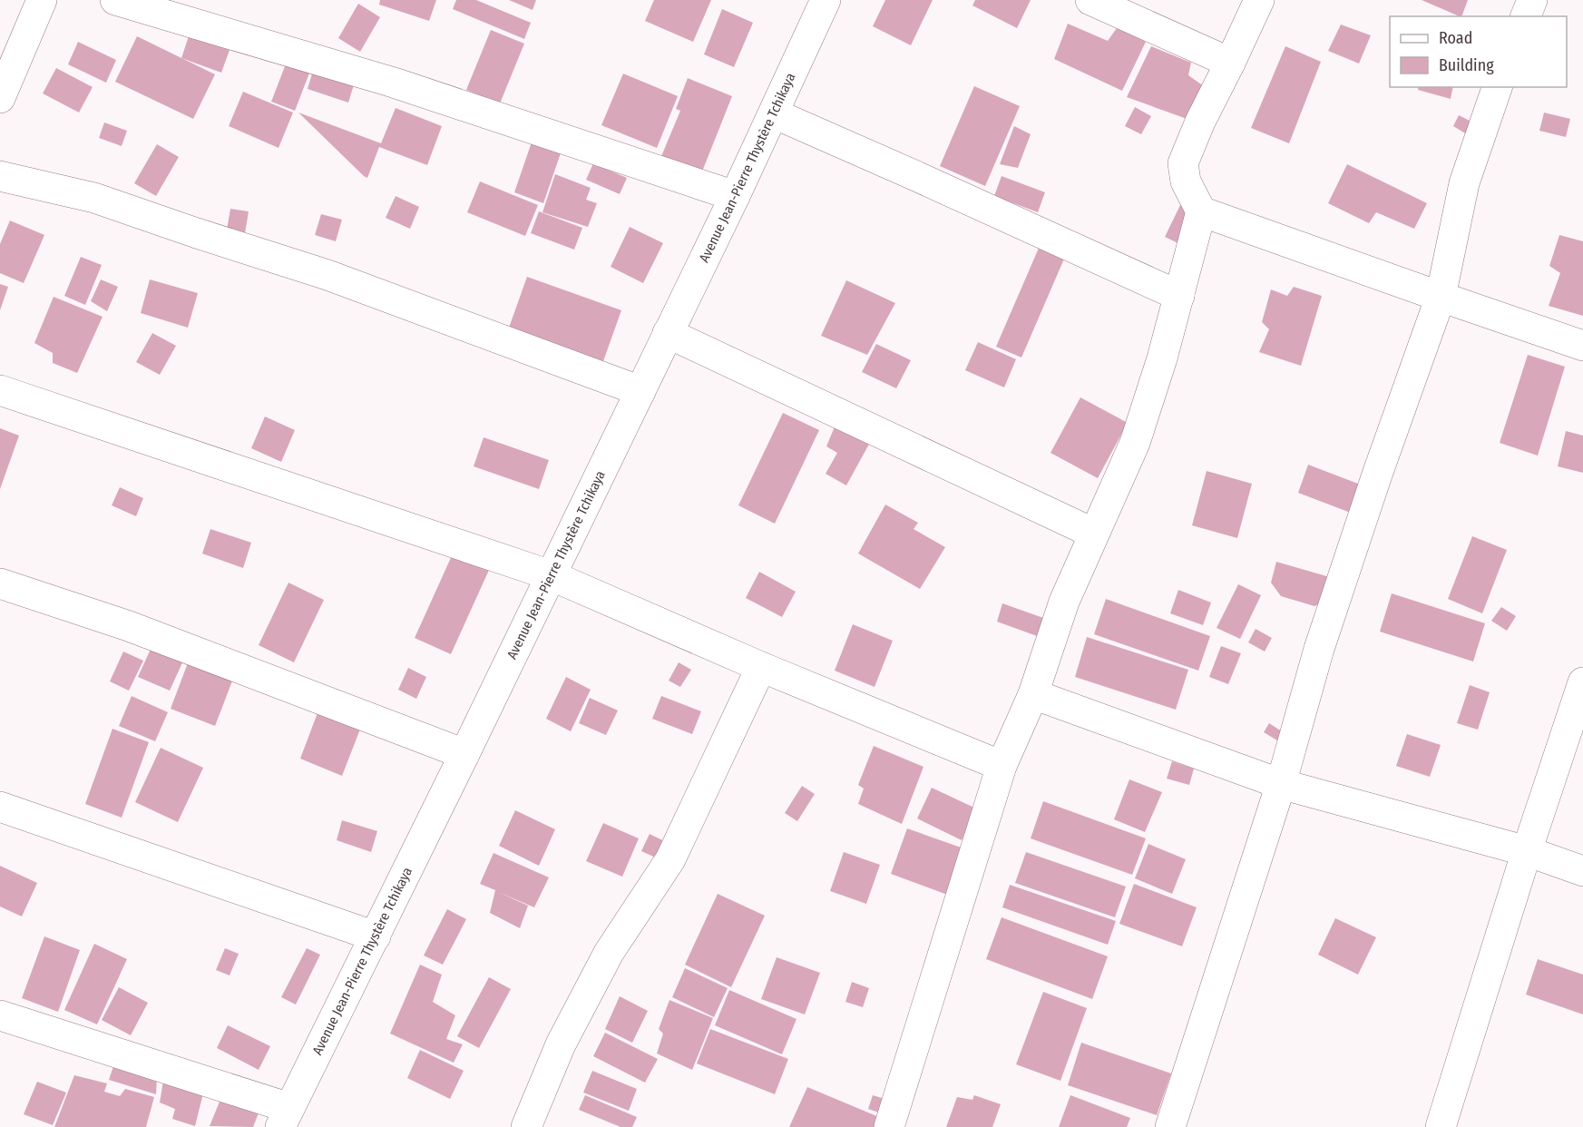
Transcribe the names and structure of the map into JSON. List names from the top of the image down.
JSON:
{
  "streets": {
    "street": ["Avenue Jean-Pierre Thystère Tchikaya"]
  },
  "legend": ["Road", "Building"]
}
